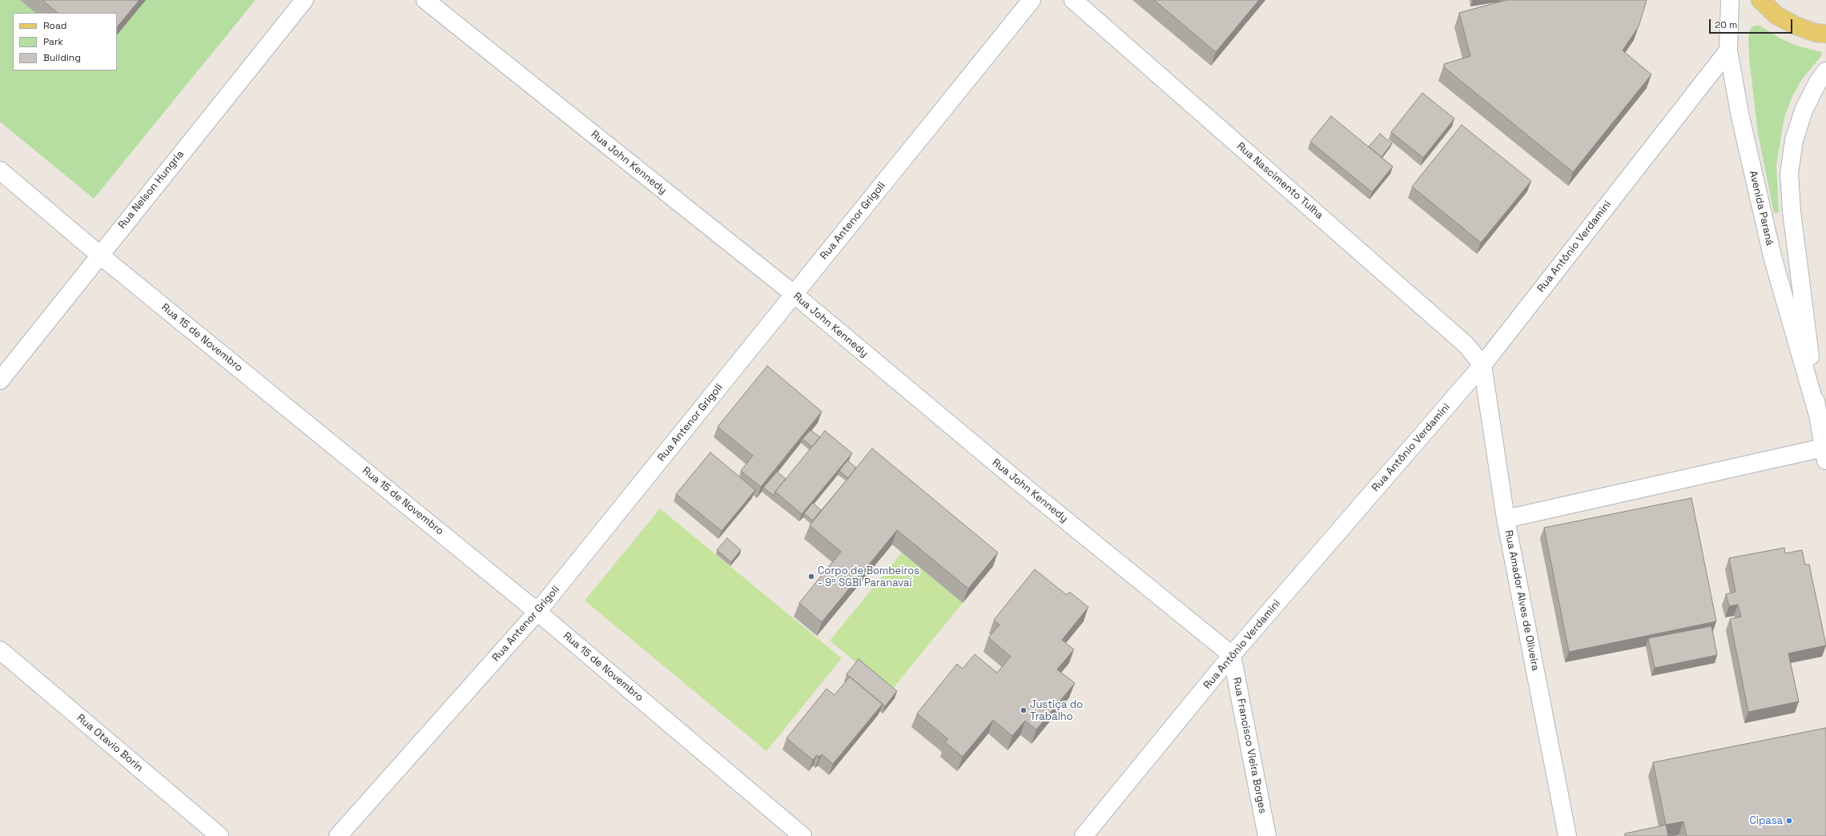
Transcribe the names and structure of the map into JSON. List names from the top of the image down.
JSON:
{
  "streets": {
    "street": [
      "Rua John Kennedy",
      "Rua Nascimento Tulha",
      "Rua Nelson Hungria",
      "Avenida Paraná",
      "Rua Antenor Grigoli",
      "Rua Antônio Verdamini",
      "Rua 15 de Novembro",
      "Rua Amador Alves de Oliveira",
      "Rua Otavio Borin",
      "Rua Francisco Vieira Borges"
    ]
  },
  "crossings": [
    ["Rua John Kennedy", "Rua Antenor Grigoli"],
    ["Rua John Kennedy", "Rua Antônio Verdamini"],
    ["Rua John Kennedy", "Rua Francisco Vieira Borges"],
    ["Rua Nascimento Tulha", "Rua Antônio Verdamini"],
    ["Rua Nascimento Tulha", "Rua Amador Alves de Oliveira"],
    ["Rua Nelson Hungria", "Rua 15 de Novembro"],
    ["Avenida Paraná", "Rua Antônio Verdamini"],
    ["Rua Antenor Grigoli", "Rua 15 de Novembro"],
    ["Rua Antônio Verdamini", "Rua Amador Alves de Oliveira"],
    ["Rua Antônio Verdamini", "Rua Francisco Vieira Borges"]
  ],
  "places": ["Corpo de Bombeiros - 9º SGBI Paranavaí", "Justiça do Trabalho", "Cipasa"],
  "legend": ["Road", "Park", "Building"],
  "scale_bar": "20 m"
}
